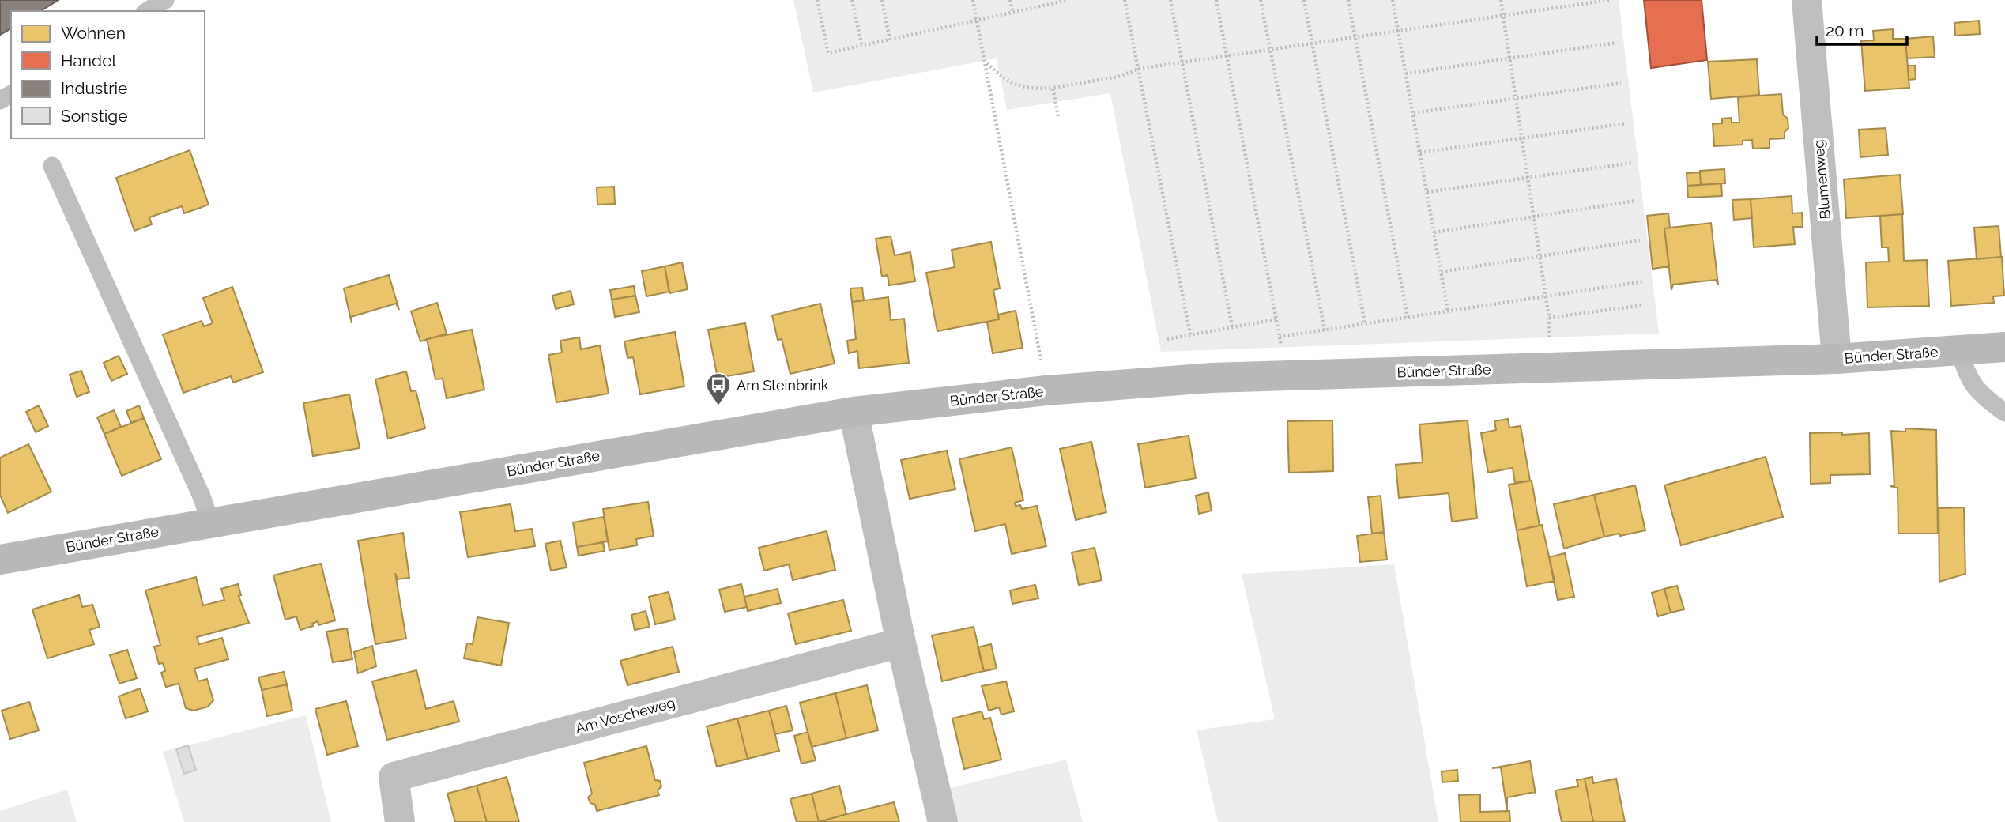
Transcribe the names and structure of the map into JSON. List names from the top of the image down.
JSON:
{
  "streets": {
    "main road": ["Bünder Straße"],
    "street": ["Blumenweg", "Am Voscheweg"]
  },
  "crossings": [
    ["Blumenweg", "Bünder Straße"]
  ],
  "places": {
    "bus stop": ["Am Steinbrink"]
  },
  "legend": [
    "Wohnen",
    "Handel",
    "Industrie",
    "Sonstige"
  ],
  "scale_bar": "20 m"
}
